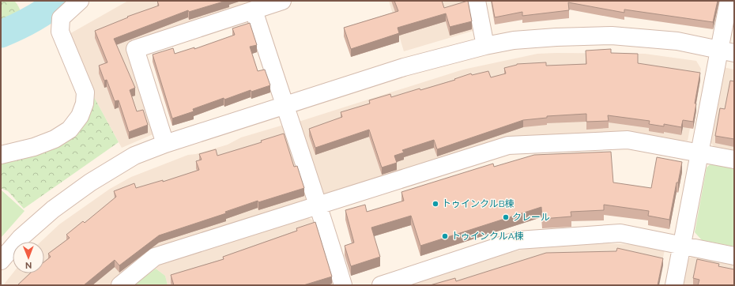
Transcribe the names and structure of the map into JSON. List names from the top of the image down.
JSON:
{
  "places": ["トゥインクルB棟", "クレール", "トゥインクルA棟"],
  "north": "bottom"
}
